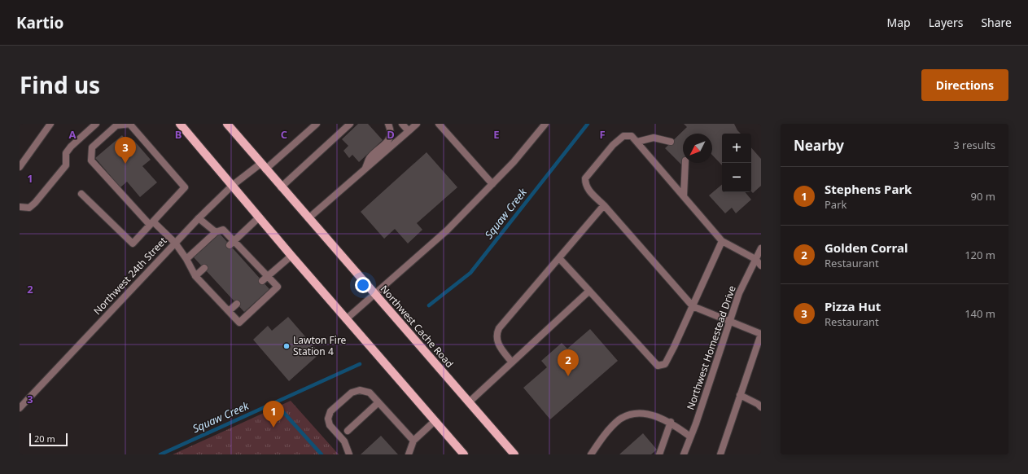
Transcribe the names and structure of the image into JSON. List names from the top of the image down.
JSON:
{
  "streets": {
    "main road": ["Northwest Cache Road"],
    "street": ["Northwest 24th Street", "Northwest Homestead Drive"]
  },
  "crossings": [
    ["Northwest 24th Street", "Northwest Cache Road"]
  ],
  "water": ["Squaw Creek"],
  "places": ["Lawton Fire Station 4"],
  "scale_bar": "20 m",
  "north": "bottom left",
  "page": {
    "header": "Kartio",
    "nav": ["Map", "Layers", "Share"],
    "title": "Find us",
    "buttons": "Directions",
    "heading": ["Nearby", "3 results"],
    "map_buttons": ["+", "−"],
    "pins": ["3", "2", "1"],
    "list": [
      {
        "mark": "1",
        "name": "Stephens Park",
        "note": "Park",
        "value": "90 m"
      },
      {
        "mark": "2",
        "name": "Golden Corral",
        "note": "Restaurant",
        "value": "120 m"
      },
      {
        "mark": "3",
        "name": "Pizza Hut",
        "note": "Restaurant",
        "value": "140 m"
      }
    ],
    "scale": "20 m"
  },
  "grid": {
    "columns": [
      "A",
      "B",
      "C",
      "D",
      "E",
      "F"
    ],
    "rows": ["1", "2", "3"]
  }
}
